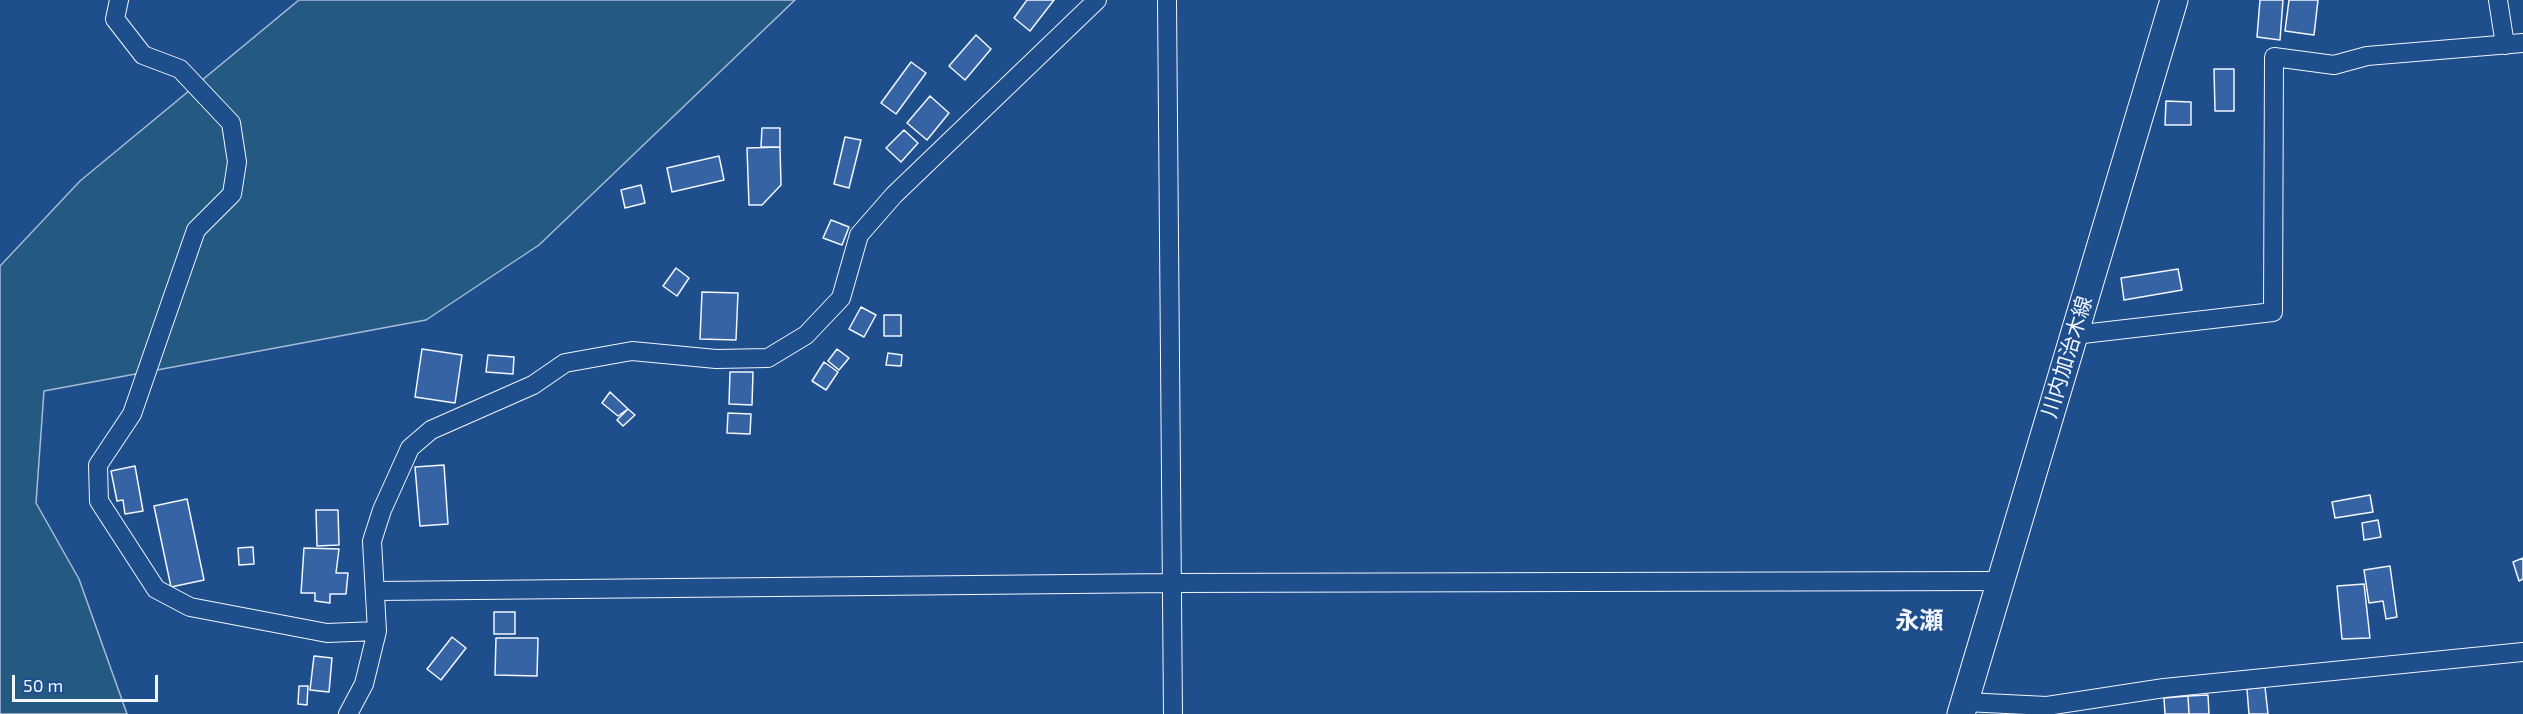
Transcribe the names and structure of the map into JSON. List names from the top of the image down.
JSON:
{
  "streets": {
    "main road": ["川内加治木線"]
  },
  "districts": ["永瀬"],
  "scale_bar": "50 m"
}
